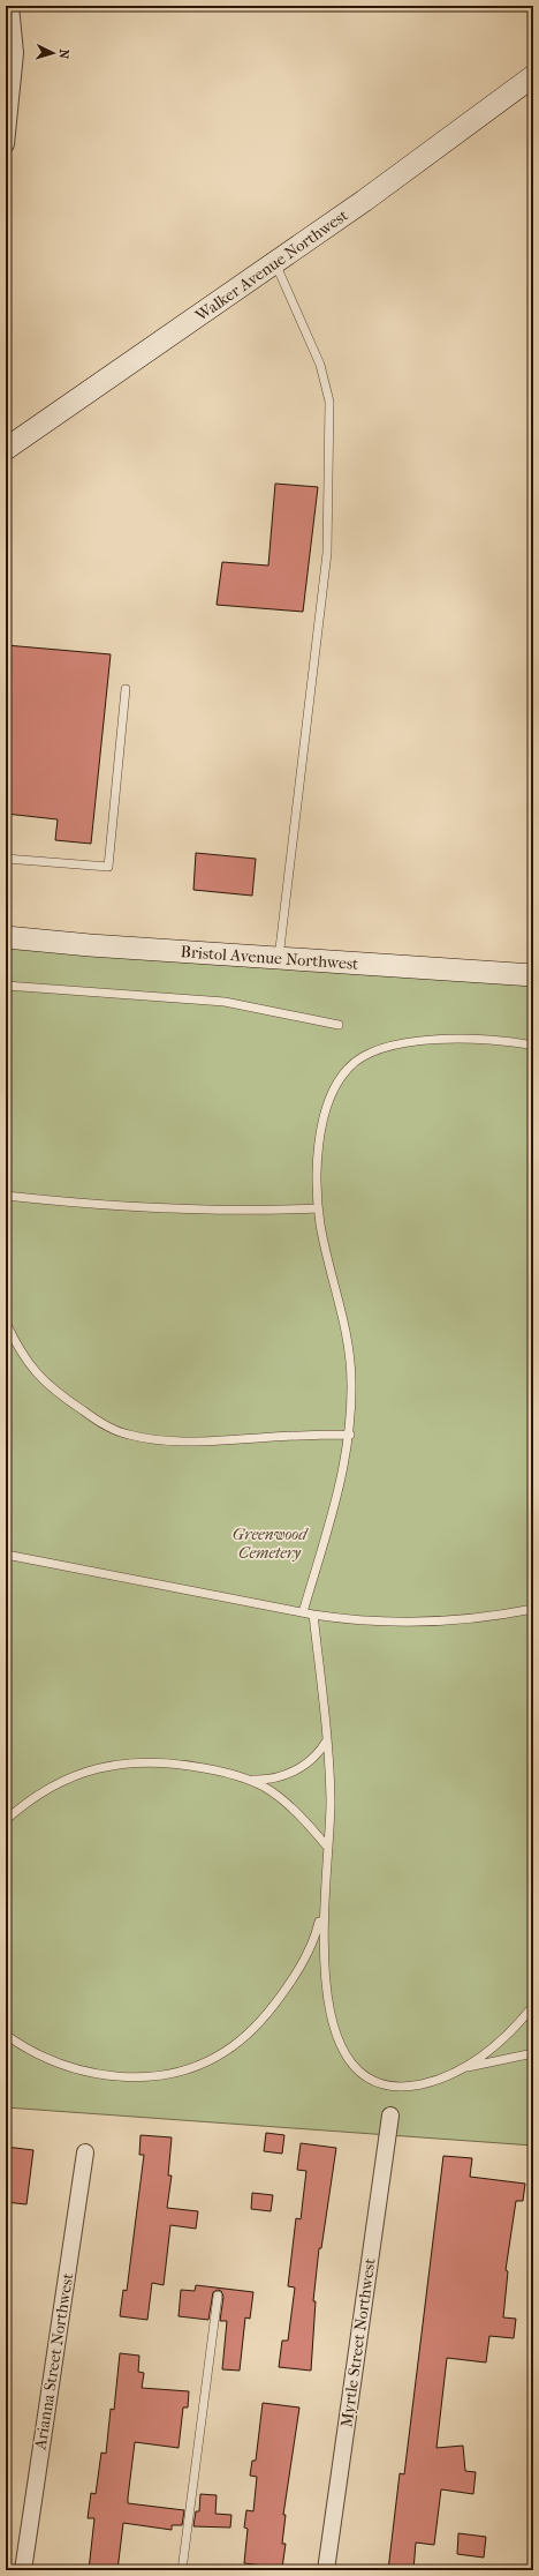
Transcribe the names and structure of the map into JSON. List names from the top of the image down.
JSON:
{
  "streets": {
    "main road": ["Walker Avenue Northwest", "Bristol Avenue Northwest"],
    "street": ["Myrtle Street Northwest", "Arianna Street Northwest"]
  },
  "parks": ["Greenwood Cemetery"],
  "north": "right"
}
